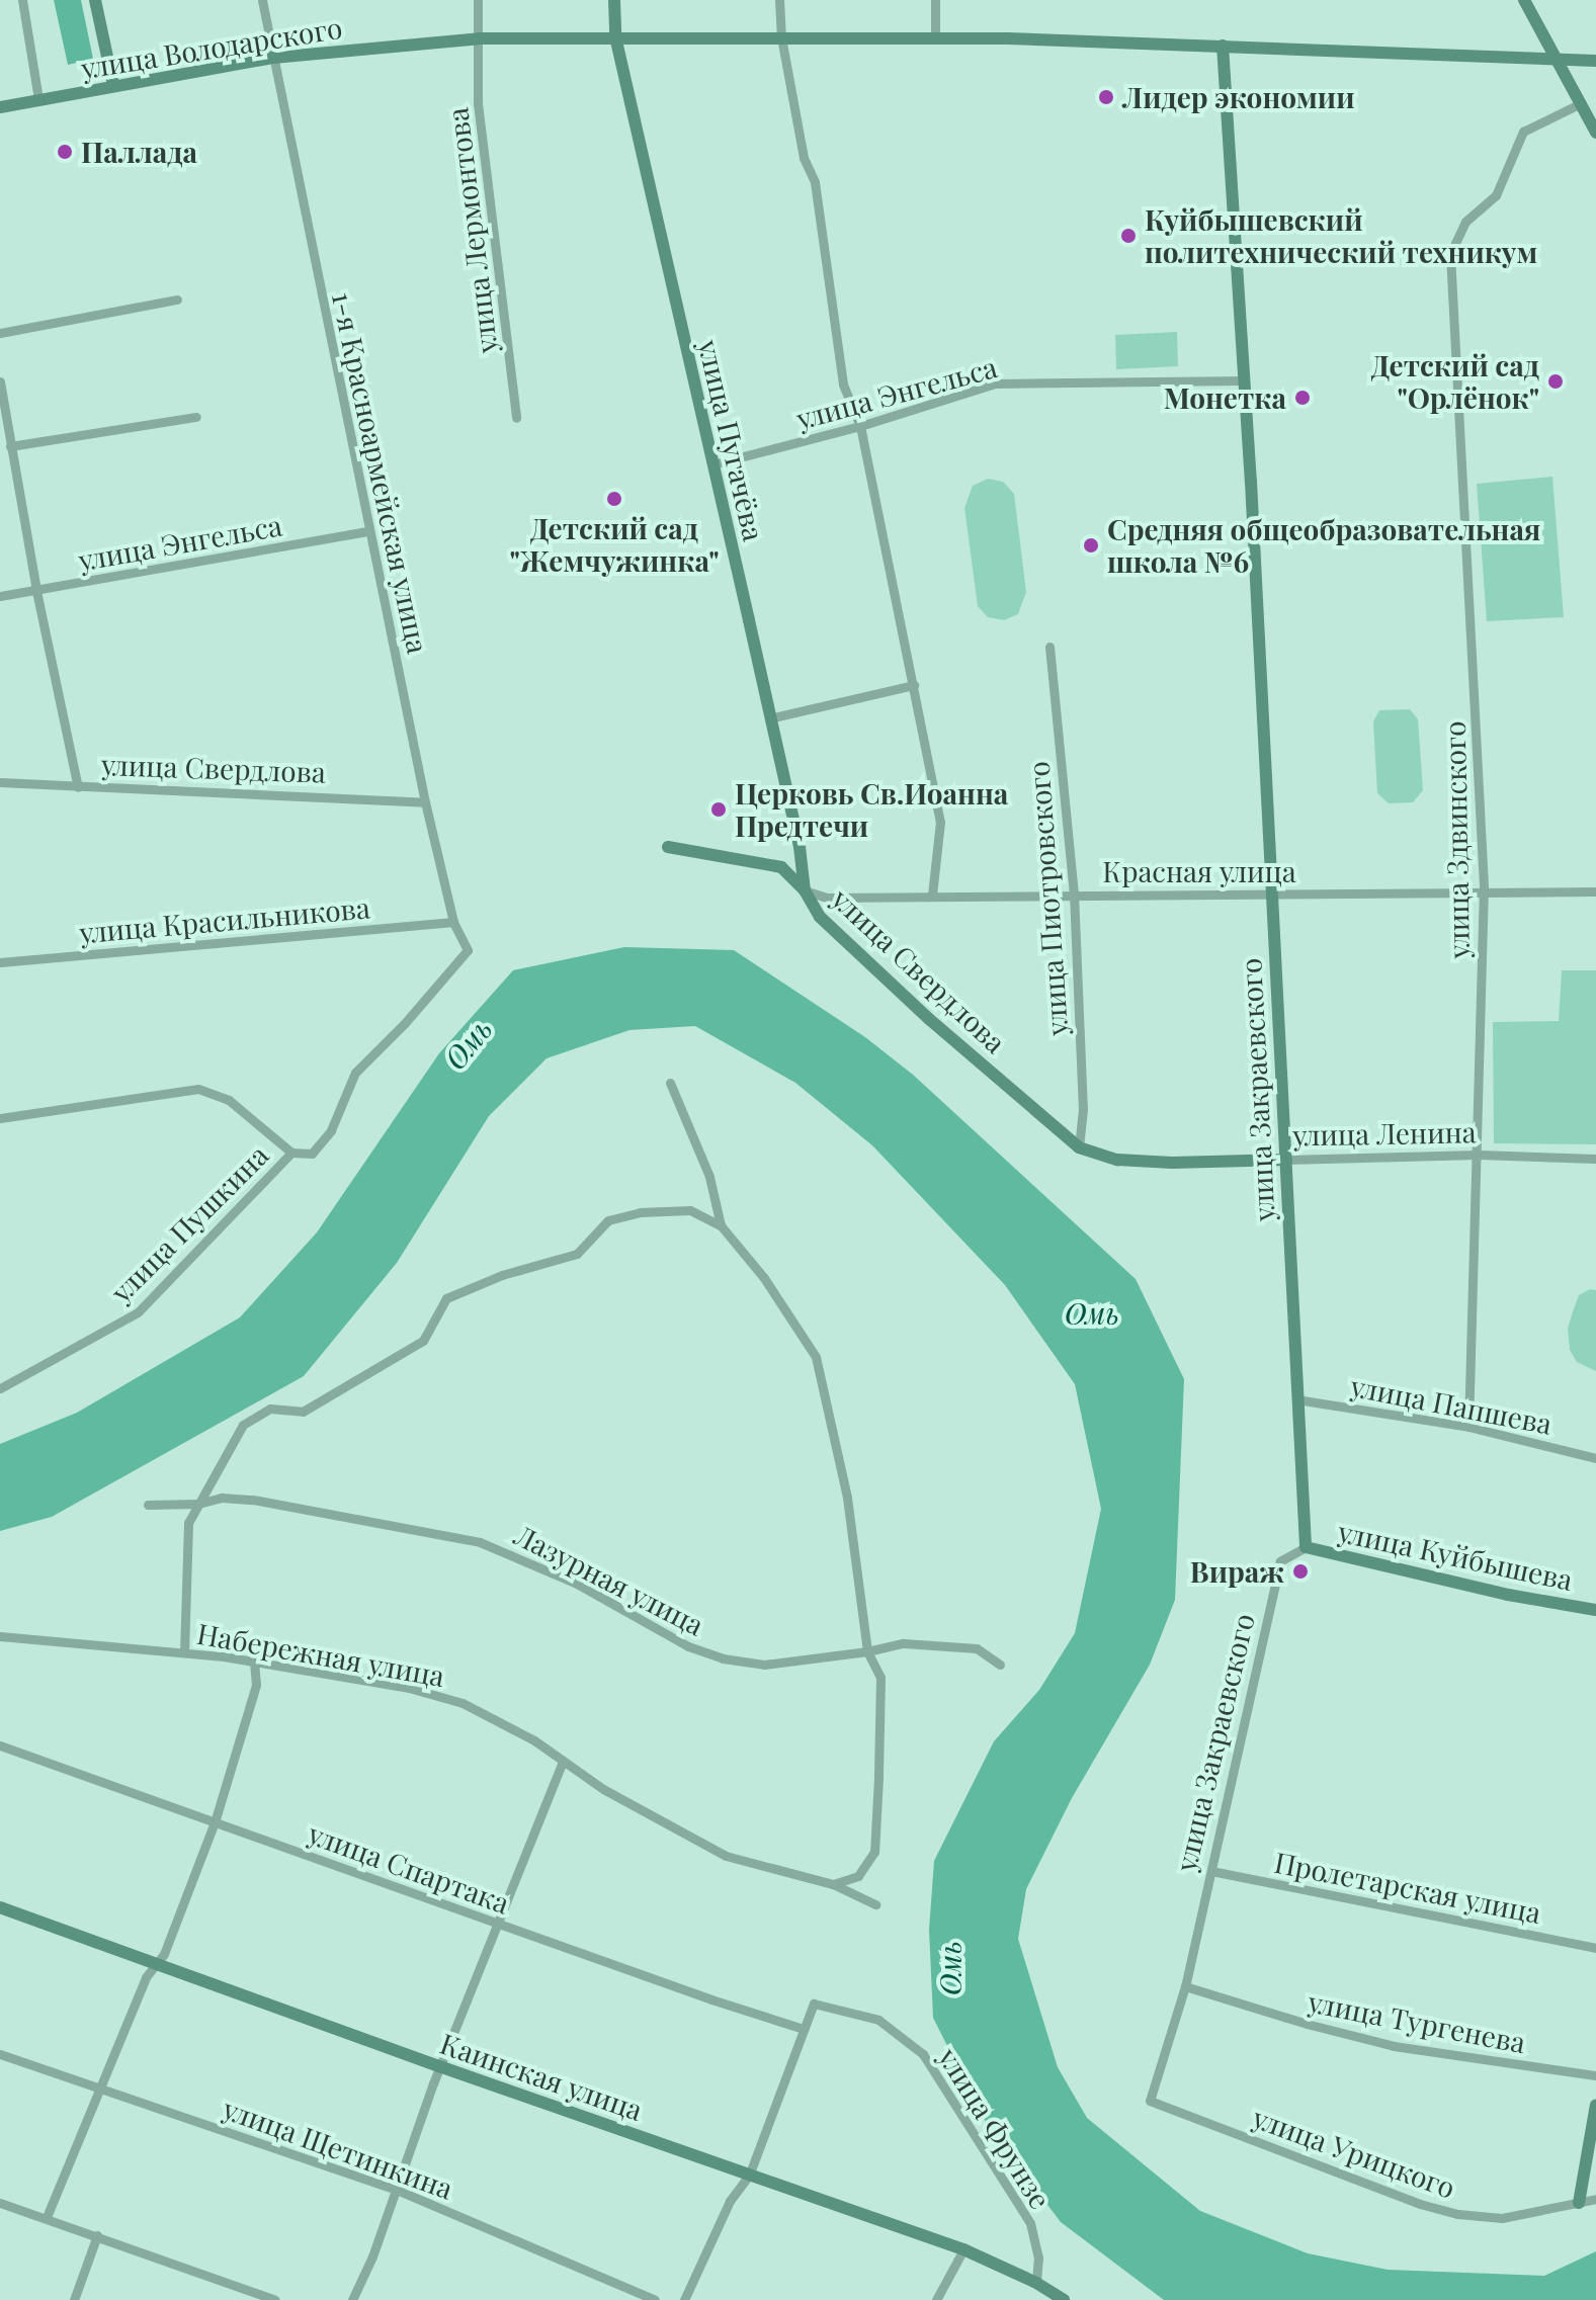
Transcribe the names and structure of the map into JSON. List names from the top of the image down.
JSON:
{
  "streets": {
    "street": [
      "улица Володарского",
      "улица Лермонтова",
      "улица Энгельса",
      "улица Пугачёва",
      "1-я Красноармейская улица",
      "улица Свердлова",
      "улица Здвинского",
      "Красная улица",
      "улица Пиотровского",
      "улица Красильникова",
      "улица Закраевского",
      "улица Ленина",
      "улица Пушкина",
      "улица Папшева",
      "улица Куйбышева",
      "Лазурная улица",
      "Набережная улица",
      "улица Спартака",
      "Пролетарская улица",
      "улица Тургенева",
      "Каинская улица",
      "улица Фрунзе",
      "улица Щетинкина",
      "улица Урицкого"
    ]
  },
  "crossings": [
    ["улица Володарского", "улица Лермонтова"],
    ["улица Володарского", "улица Пугачёва"],
    ["улица Володарского", "1-я Красноармейская улица"],
    ["улица Володарского", "улица Закраевского"],
    ["улица Энгельса", "улица Пугачёва"],
    ["улица Энгельса", "1-я Красноармейская улица"],
    ["улица Энгельса", "улица Закраевского"],
    ["улица Пугачёва", "улица Свердлова"],
    ["улица Пугачёва", "Красная улица"],
    ["1-я Красноармейская улица", "улица Свердлова"],
    ["1-я Красноармейская улица", "улица Красильникова"],
    ["1-я Красноармейская улица", "улица Пушкина"],
    ["улица Свердлова", "Красная улица"],
    ["улица Свердлова", "улица Пиотровского"],
    ["улица Свердлова", "улица Ленина"],
    ["улица Здвинского", "Красная улица"],
    ["улица Здвинского", "улица Ленина"],
    ["улица Здвинского", "улица Папшева"],
    ["Красная улица", "улица Пиотровского"],
    ["Красная улица", "улица Закраевского"],
    ["улица Пиотровского", "улица Ленина"],
    ["улица Закраевского", "улица Ленина"],
    ["улица Закраевского", "улица Папшева"],
    ["улица Закраевского", "улица Куйбышева"],
    ["улица Закраевского", "Пролетарская улица"],
    ["улица Закраевского", "улица Тургенева"],
    ["улица Закраевского", "улица Урицкого"],
    ["улица Спартака", "улица Фрунзе"],
    ["Каинская улица", "улица Фрунзе"]
  ],
  "water": ["Омь"],
  "places": [
    "Лидер экономии",
    "Паллада",
    "Куйбышевский политехнический техникум",
    "Детский сад \"Орлёнок\"",
    "Монетка",
    "Детский сад \"Жемчужинка\"",
    "Средняя общеобразовательная школа №6",
    "Церковь Св.Иоанна Предтечи",
    "Вираж"
  ]
}
